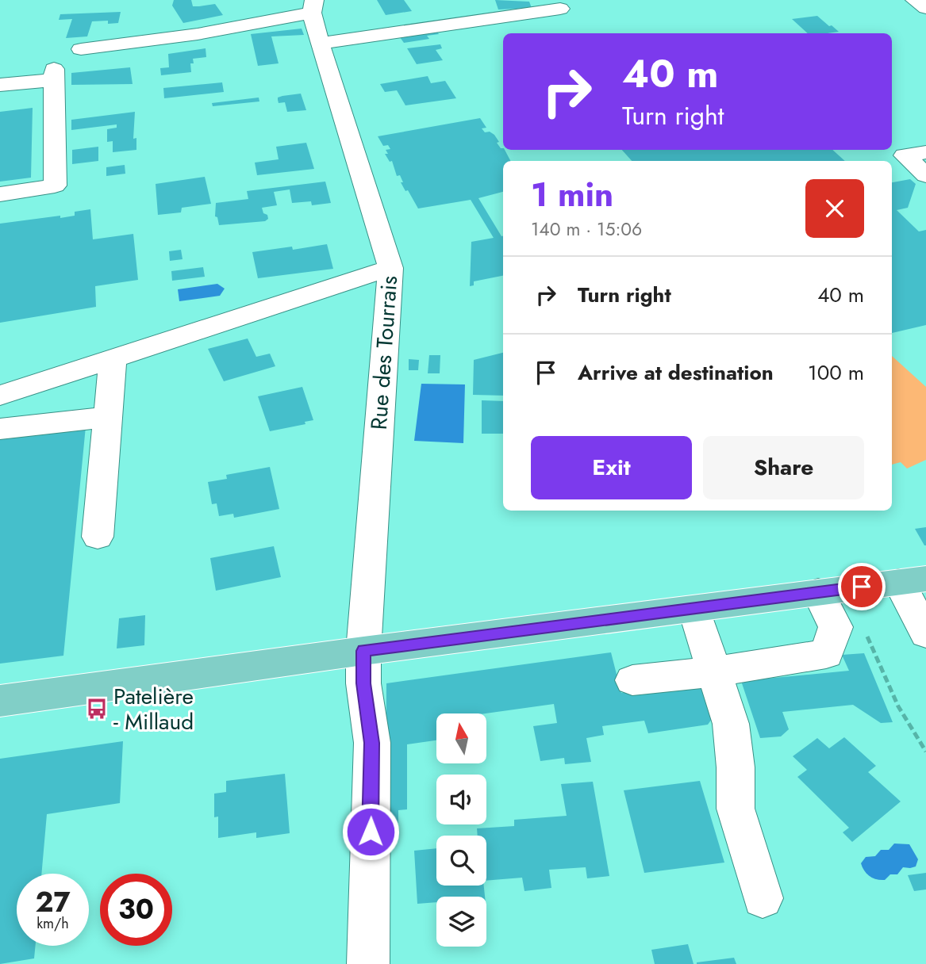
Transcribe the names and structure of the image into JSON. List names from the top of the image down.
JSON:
{
  "streets": {
    "street": ["Rue des Tourrais"]
  },
  "places": {
    "bus stop": ["Patelière - Millaud"]
  },
  "north": "top",
  "page": {
    "turn": ["40 m", "Turn right"],
    "heading": ["1 min", "140 m · 15:06"],
    "list": [
      {
        "name": "Turn right",
        "value": "40 m"
      },
      {
        "name": "Arrive at destination",
        "value": "100 m"
      }
    ],
    "buttons": ["Exit", "Share"],
    "speed": "27 km/h",
    "limit": "30"
  }
}
